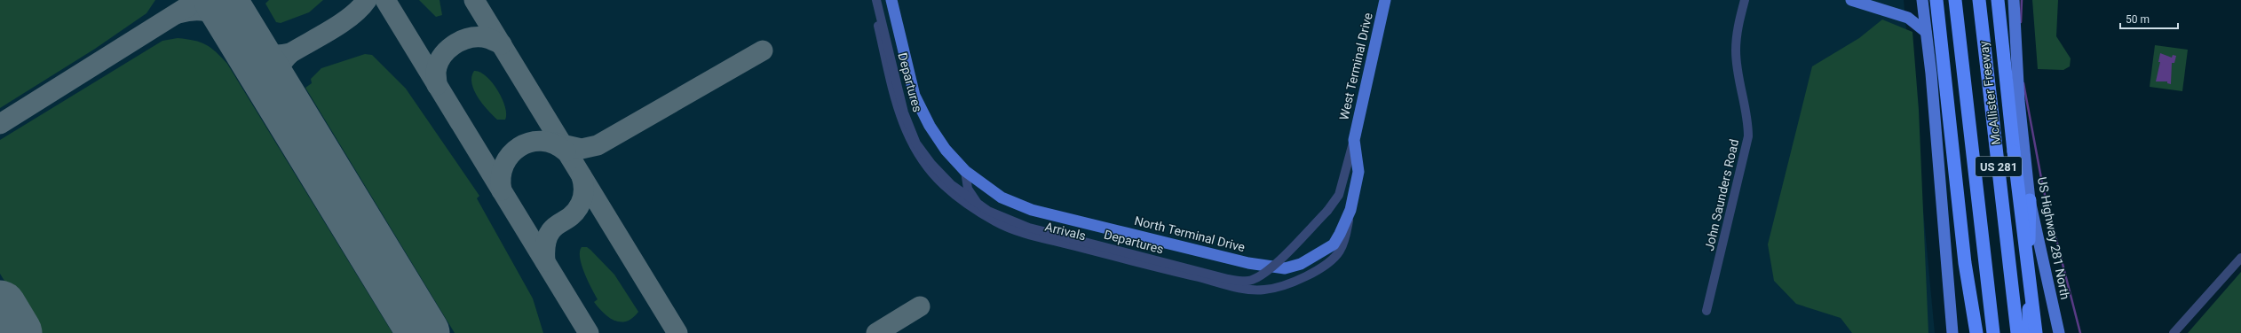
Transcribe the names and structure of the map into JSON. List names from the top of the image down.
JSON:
{
  "streets": {
    "highway": ["McAllister Freeway", "US 281"],
    "main road": ["West Terminal Drive", "North Terminal Drive", "US Highway 281 North"],
    "street": ["Departures", "John Saunders Road", "Arrivals"]
  },
  "crossings": [
    ["West Terminal Drive", "Departures"],
    ["West Terminal Drive", "North Terminal Drive"],
    ["Departures", "North Terminal Drive"],
    ["Arrivals", "North Terminal Drive"]
  ],
  "scale_bar": "50 m"
}
